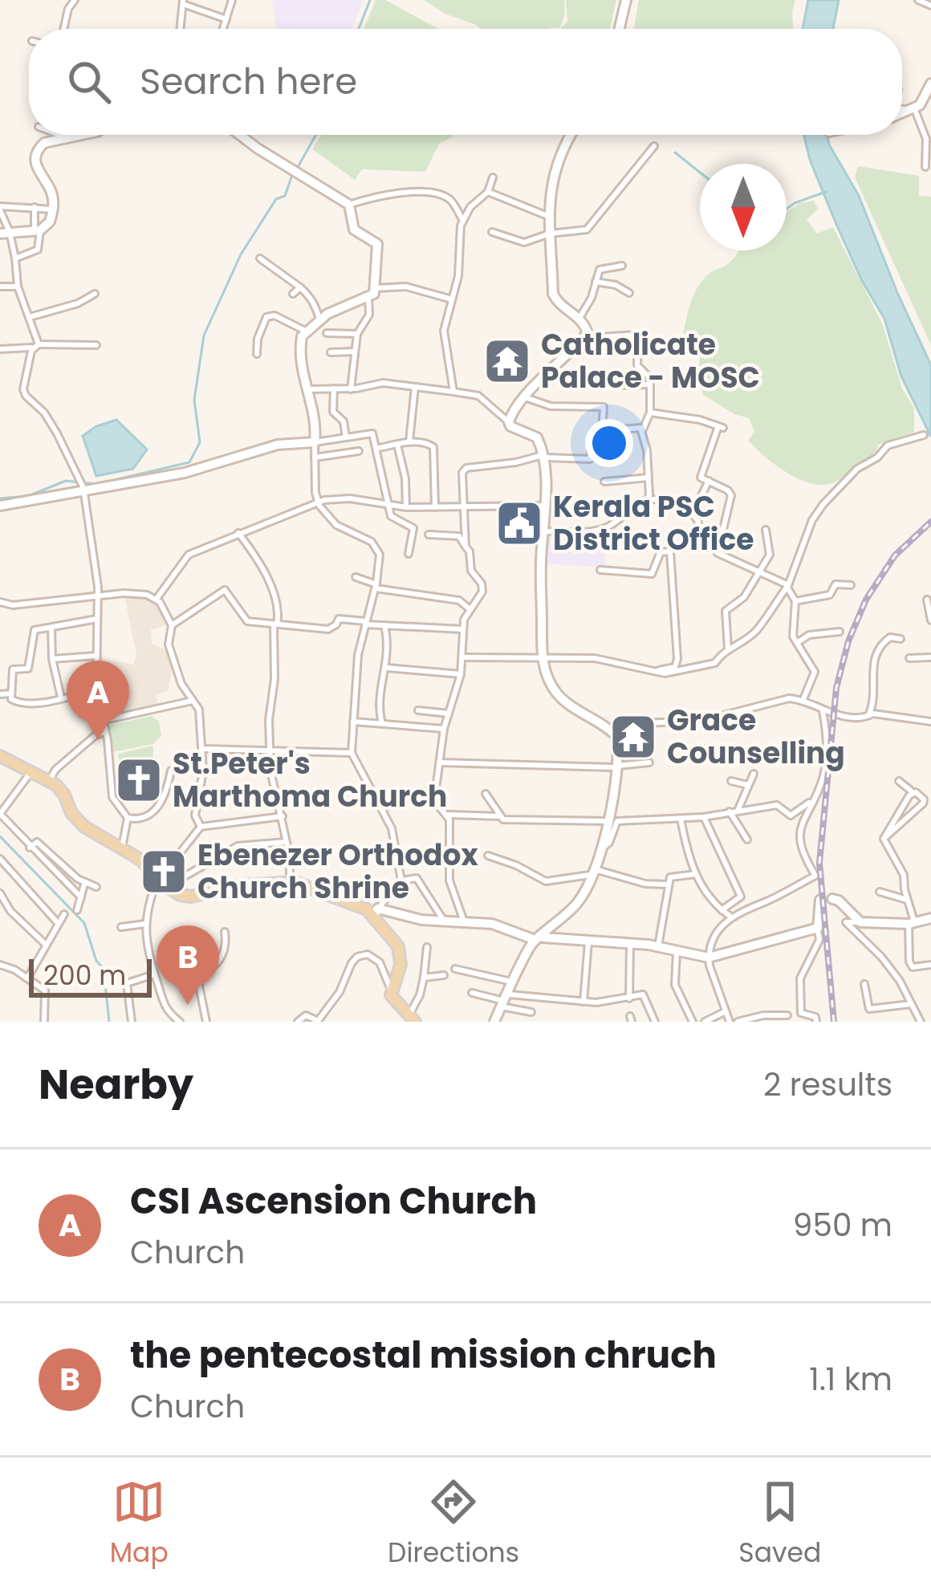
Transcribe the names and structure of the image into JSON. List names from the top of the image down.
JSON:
{
  "places": {
    "temple": ["Catholicate Palace - MOSC", "Grace Counselling"],
    "public building": ["Kerala PSC District Office"],
    "church": ["St.Peter's Marthoma Church", "Ebenezer Orthodox Church Shrine"]
  },
  "scale_bar": "200 m",
  "north": "bottom",
  "page": {
    "search": "Search here",
    "pins": ["A", "B"],
    "scale": "200 m",
    "heading": ["Nearby", "2 results"],
    "list": [
      {
        "mark": "A",
        "name": "CSI Ascension Church",
        "note": "Church",
        "value": "950 m"
      },
      {
        "mark": "B",
        "name": "the pentecostal mission chruch",
        "note": "Church",
        "value": "1.1 km"
      }
    ],
    "nav": ["Map", "Directions", "Saved"]
  }
}
